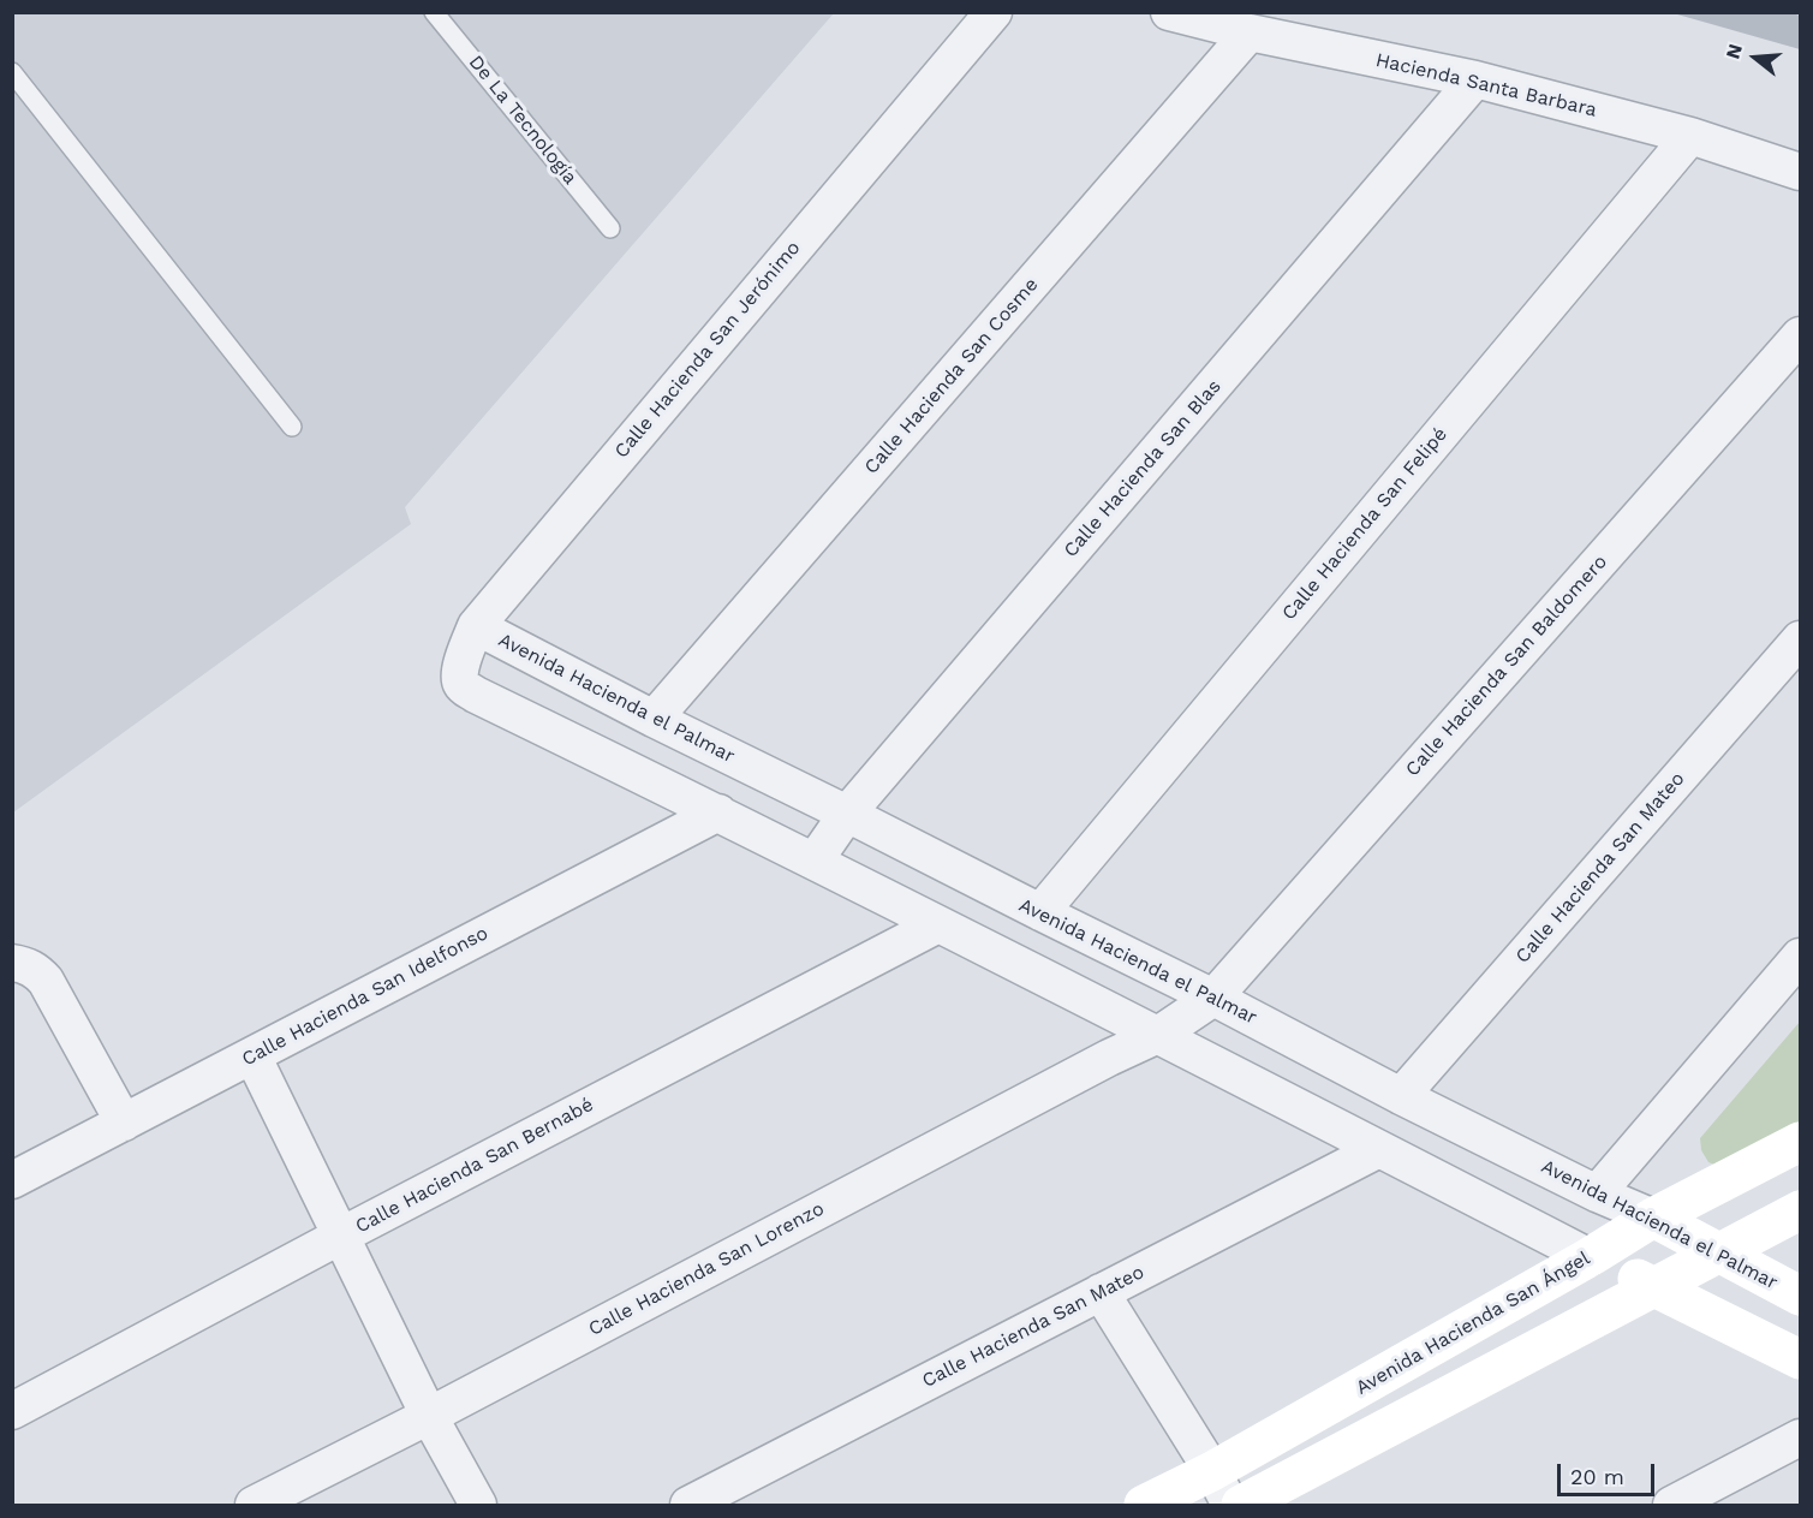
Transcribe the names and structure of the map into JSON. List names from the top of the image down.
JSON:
{
  "streets": {
    "street": [
      "Hacienda Santa Barbara",
      "Calle Hacienda San Jerónimo",
      "Calle Hacienda San Cosme",
      "Calle Hacienda San Blas",
      "Calle Hacienda San Felipé",
      "Calle Hacienda San Baldomero",
      "Avenida Hacienda el Palmar",
      "Calle Hacienda San Mateo",
      "Calle Hacienda San Idelfonso",
      "Calle Hacienda San Bernabé",
      "Calle Hacienda San Lorenzo",
      "Avenida Hacienda San Ángel"
    ],
    "lane": ["De La Tecnología"]
  },
  "crossings": [
    ["Hacienda Santa Barbara", "Calle Hacienda San Cosme"],
    ["Hacienda Santa Barbara", "Calle Hacienda San Blas"],
    ["Hacienda Santa Barbara", "Calle Hacienda San Felipé"],
    ["Calle Hacienda San Jerónimo", "Avenida Hacienda el Palmar"],
    ["Calle Hacienda San Jerónimo", "Calle Hacienda San Idelfonso"],
    ["Calle Hacienda San Cosme", "Avenida Hacienda el Palmar"],
    ["Calle Hacienda San Blas", "Avenida Hacienda el Palmar"],
    ["Calle Hacienda San Felipé", "Avenida Hacienda el Palmar"],
    ["Calle Hacienda San Baldomero", "Avenida Hacienda el Palmar"],
    ["Calle Hacienda San Baldomero", "Calle Hacienda San Lorenzo"],
    ["Avenida Hacienda el Palmar", "Calle Hacienda San Mateo"],
    ["Avenida Hacienda el Palmar", "Avenida Hacienda San Ángel"]
  ],
  "scale_bar": "20 m",
  "north": "left"
}
